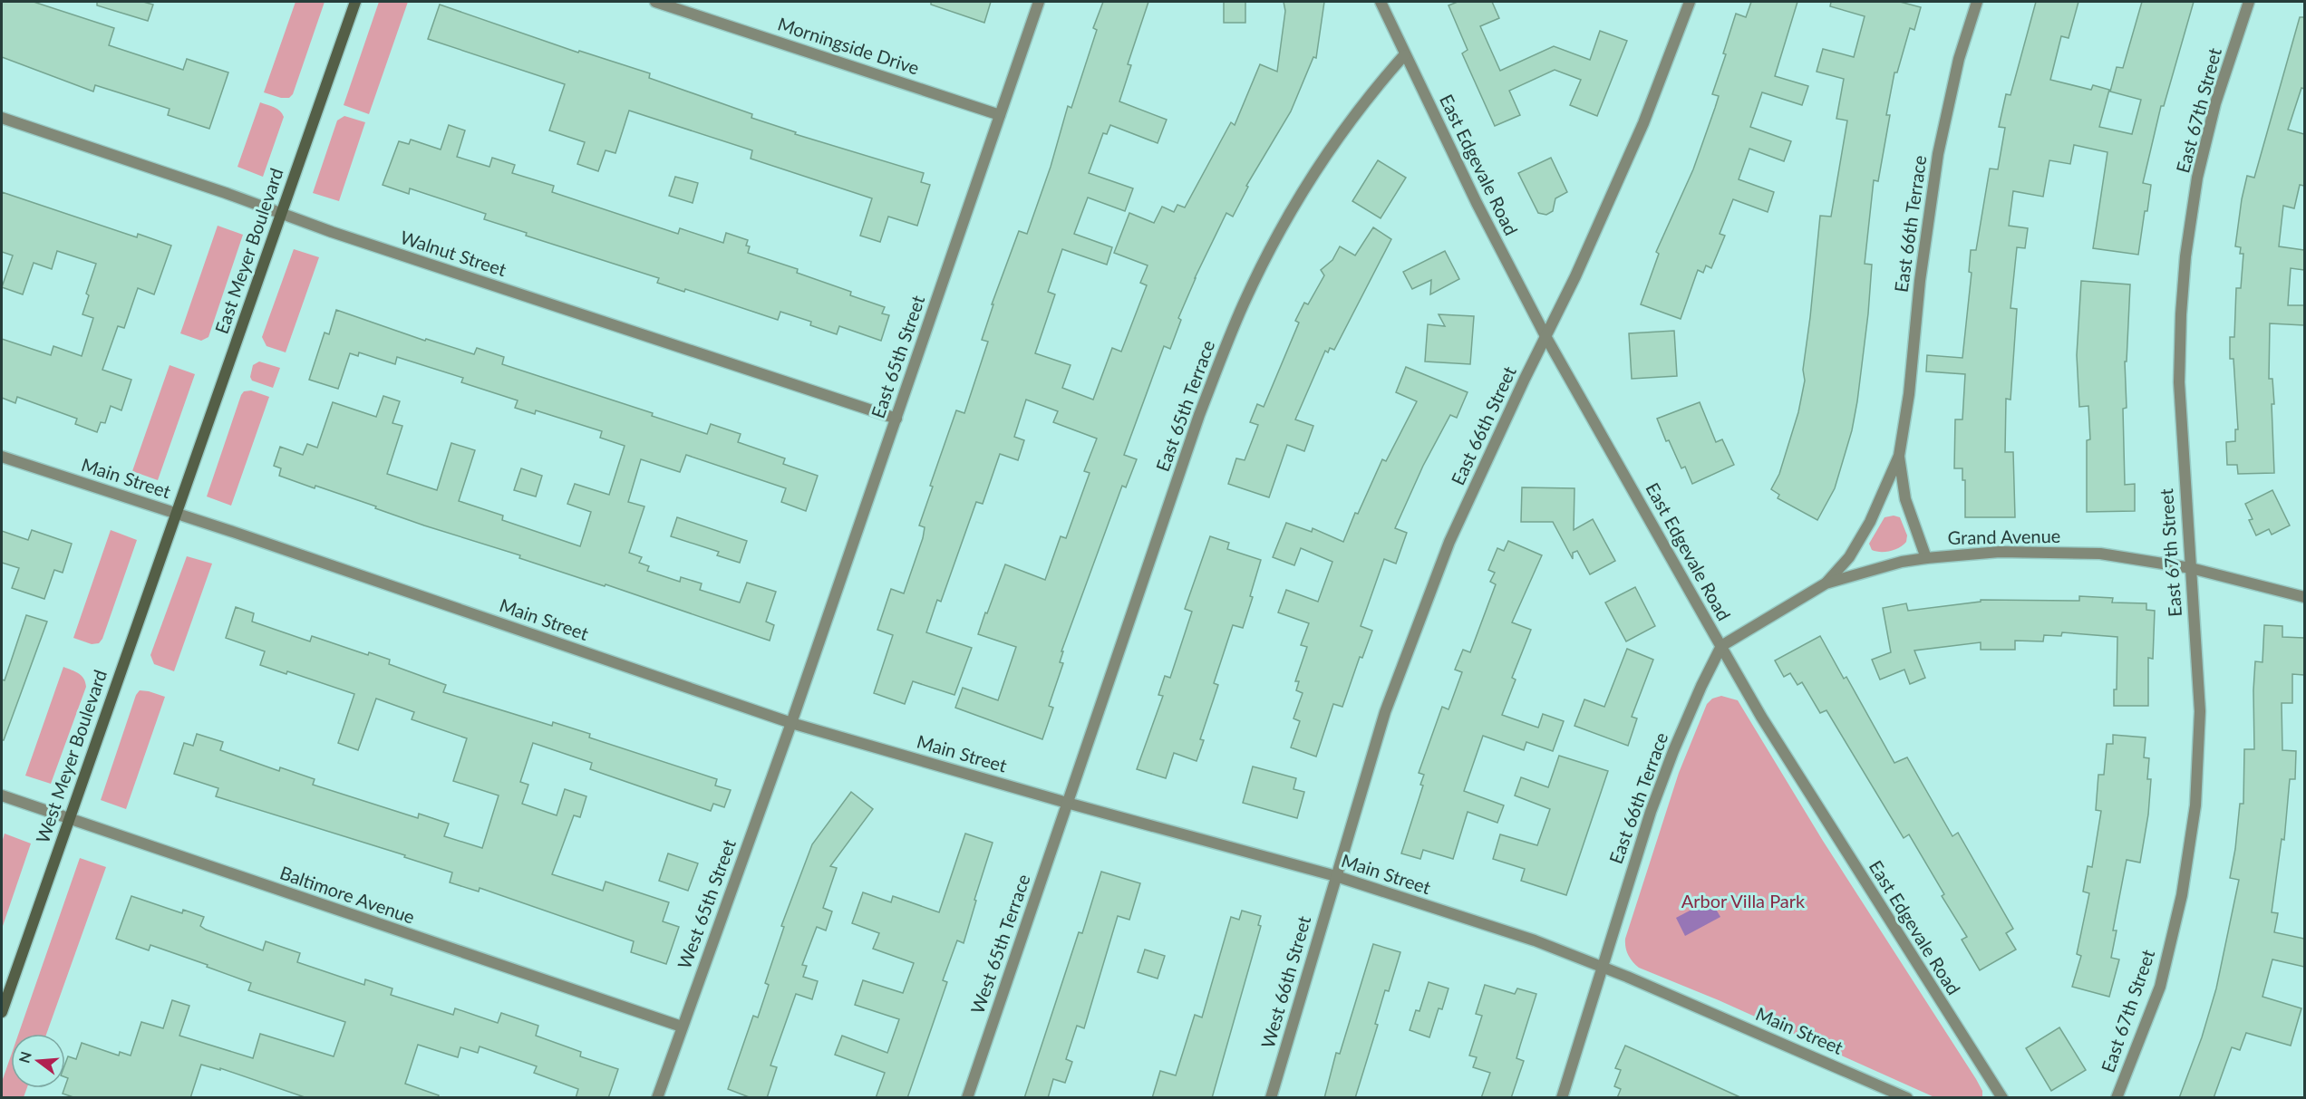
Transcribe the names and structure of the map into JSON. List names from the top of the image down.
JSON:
{
  "streets": {
    "main road": ["East Meyer Boulevard", "West Meyer Boulevard"],
    "street": [
      "Morningside Drive",
      "East 67th Street",
      "East Edgevale Road",
      "East 66th Terrace",
      "Walnut Street",
      "East 65th Street",
      "East 65th Terrace",
      "East 66th Street",
      "Main Street",
      "Grand Avenue",
      "Baltimore Avenue",
      "West 65th Street",
      "West 65th Terrace",
      "West 66th Street"
    ]
  },
  "crossings": [
    ["Morningside Drive", "East 65th Street"],
    ["East 67th Street", "Grand Avenue"],
    ["East Edgevale Road", "East 66th Terrace"],
    ["East Edgevale Road", "East 65th Terrace"],
    ["East Edgevale Road", "East 66th Street"],
    ["East Edgevale Road", "Grand Avenue"],
    ["East 66th Terrace", "Main Street"],
    ["East 66th Terrace", "Grand Avenue"],
    ["East Meyer Boulevard", "Walnut Street"],
    ["East Meyer Boulevard", "Main Street"],
    ["East Meyer Boulevard", "West Meyer Boulevard"],
    ["Walnut Street", "East 65th Street"],
    ["East 65th Street", "Main Street"],
    ["East 65th Street", "West 65th Street"],
    ["East 65th Terrace", "Main Street"],
    ["East 65th Terrace", "West 65th Terrace"],
    ["East 66th Street", "Main Street"],
    ["East 66th Street", "West 66th Street"],
    ["Main Street", "West Meyer Boulevard"],
    ["Main Street", "West 65th Street"],
    ["Main Street", "West 65th Terrace"],
    ["Main Street", "West 66th Street"],
    ["West Meyer Boulevard", "Baltimore Avenue"],
    ["Baltimore Avenue", "West 65th Street"]
  ],
  "parks": ["Arbor Villa Park"],
  "north": "left"
}
